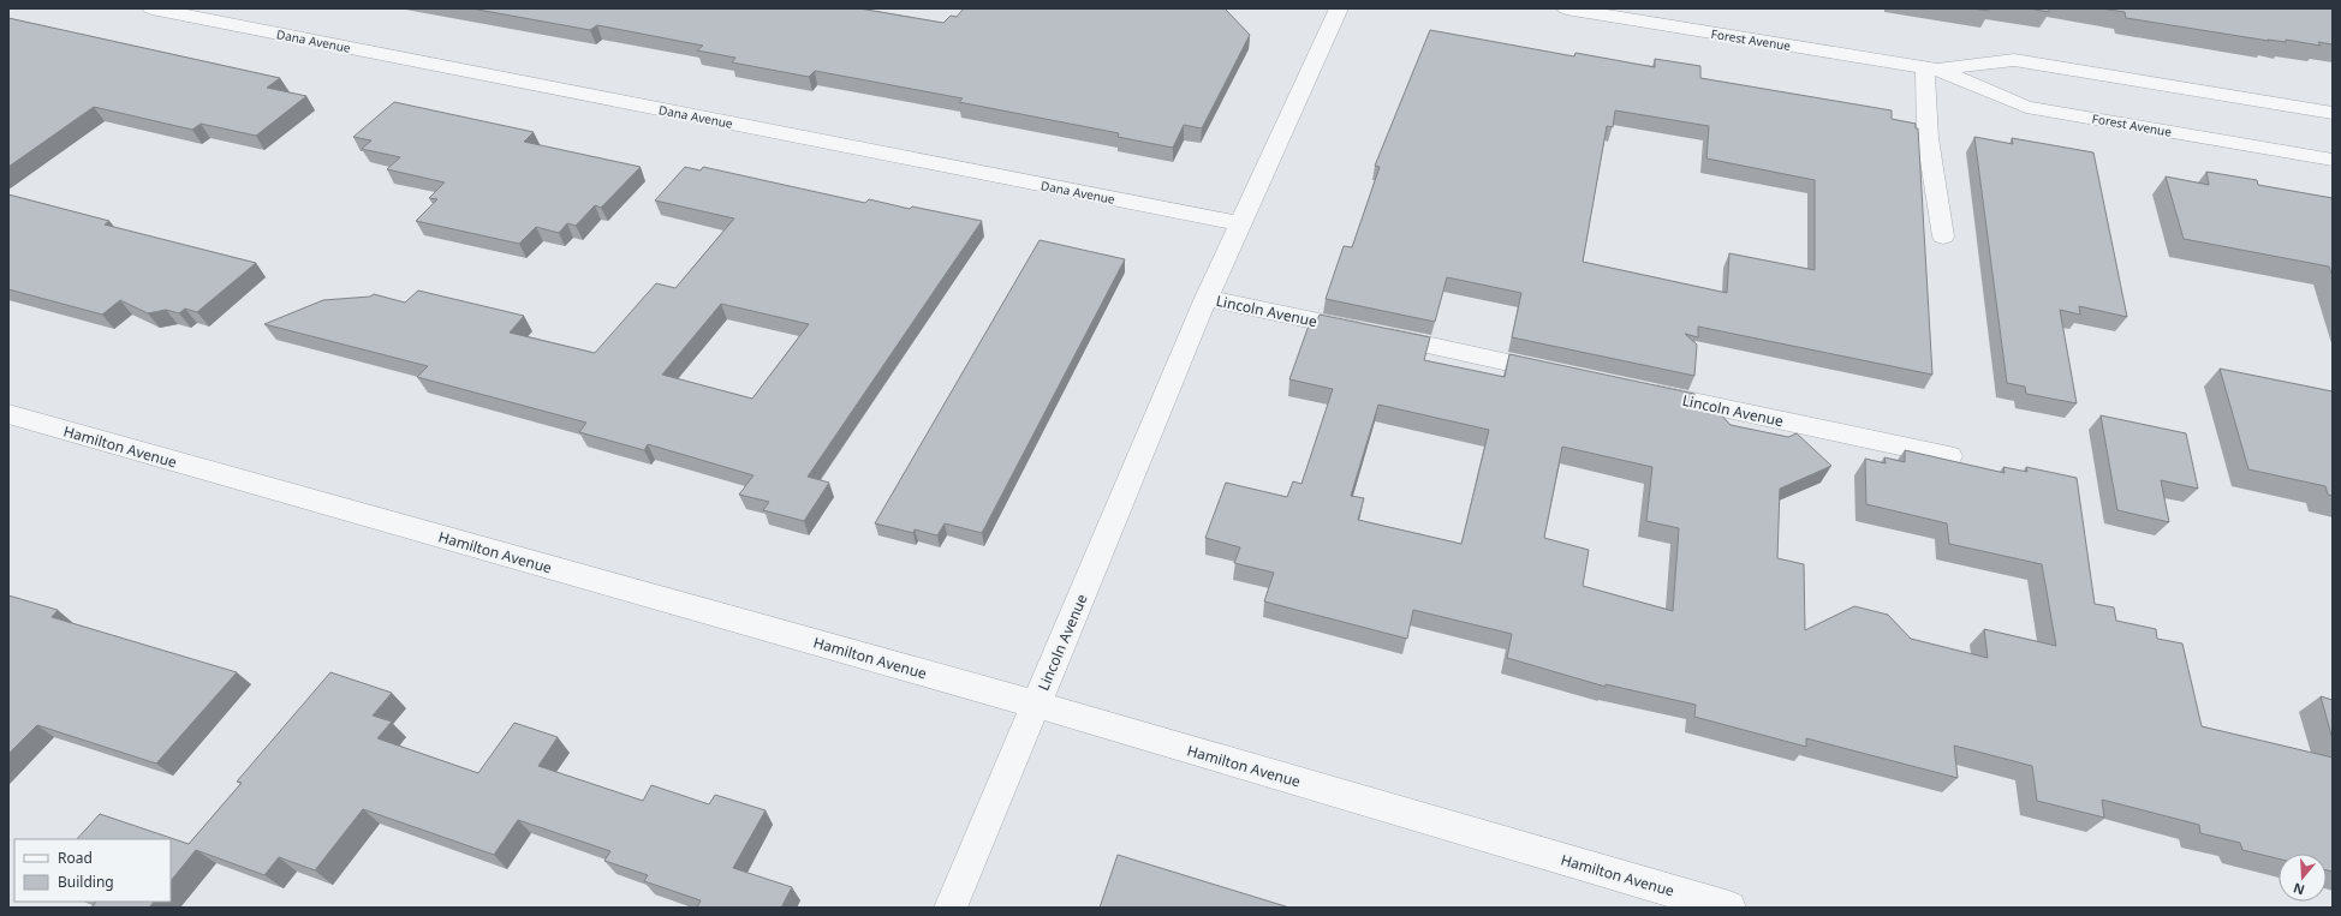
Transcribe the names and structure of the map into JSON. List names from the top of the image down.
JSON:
{
  "streets": {
    "street": [
      "Forest Avenue",
      "Dana Avenue",
      "Lincoln Avenue",
      "Hamilton Avenue"
    ]
  },
  "crossings": [
    ["Dana Avenue", "Lincoln Avenue"],
    ["Lincoln Avenue", "Hamilton Avenue"]
  ],
  "legend": ["Road", "Building"],
  "north": "bottom"
}
